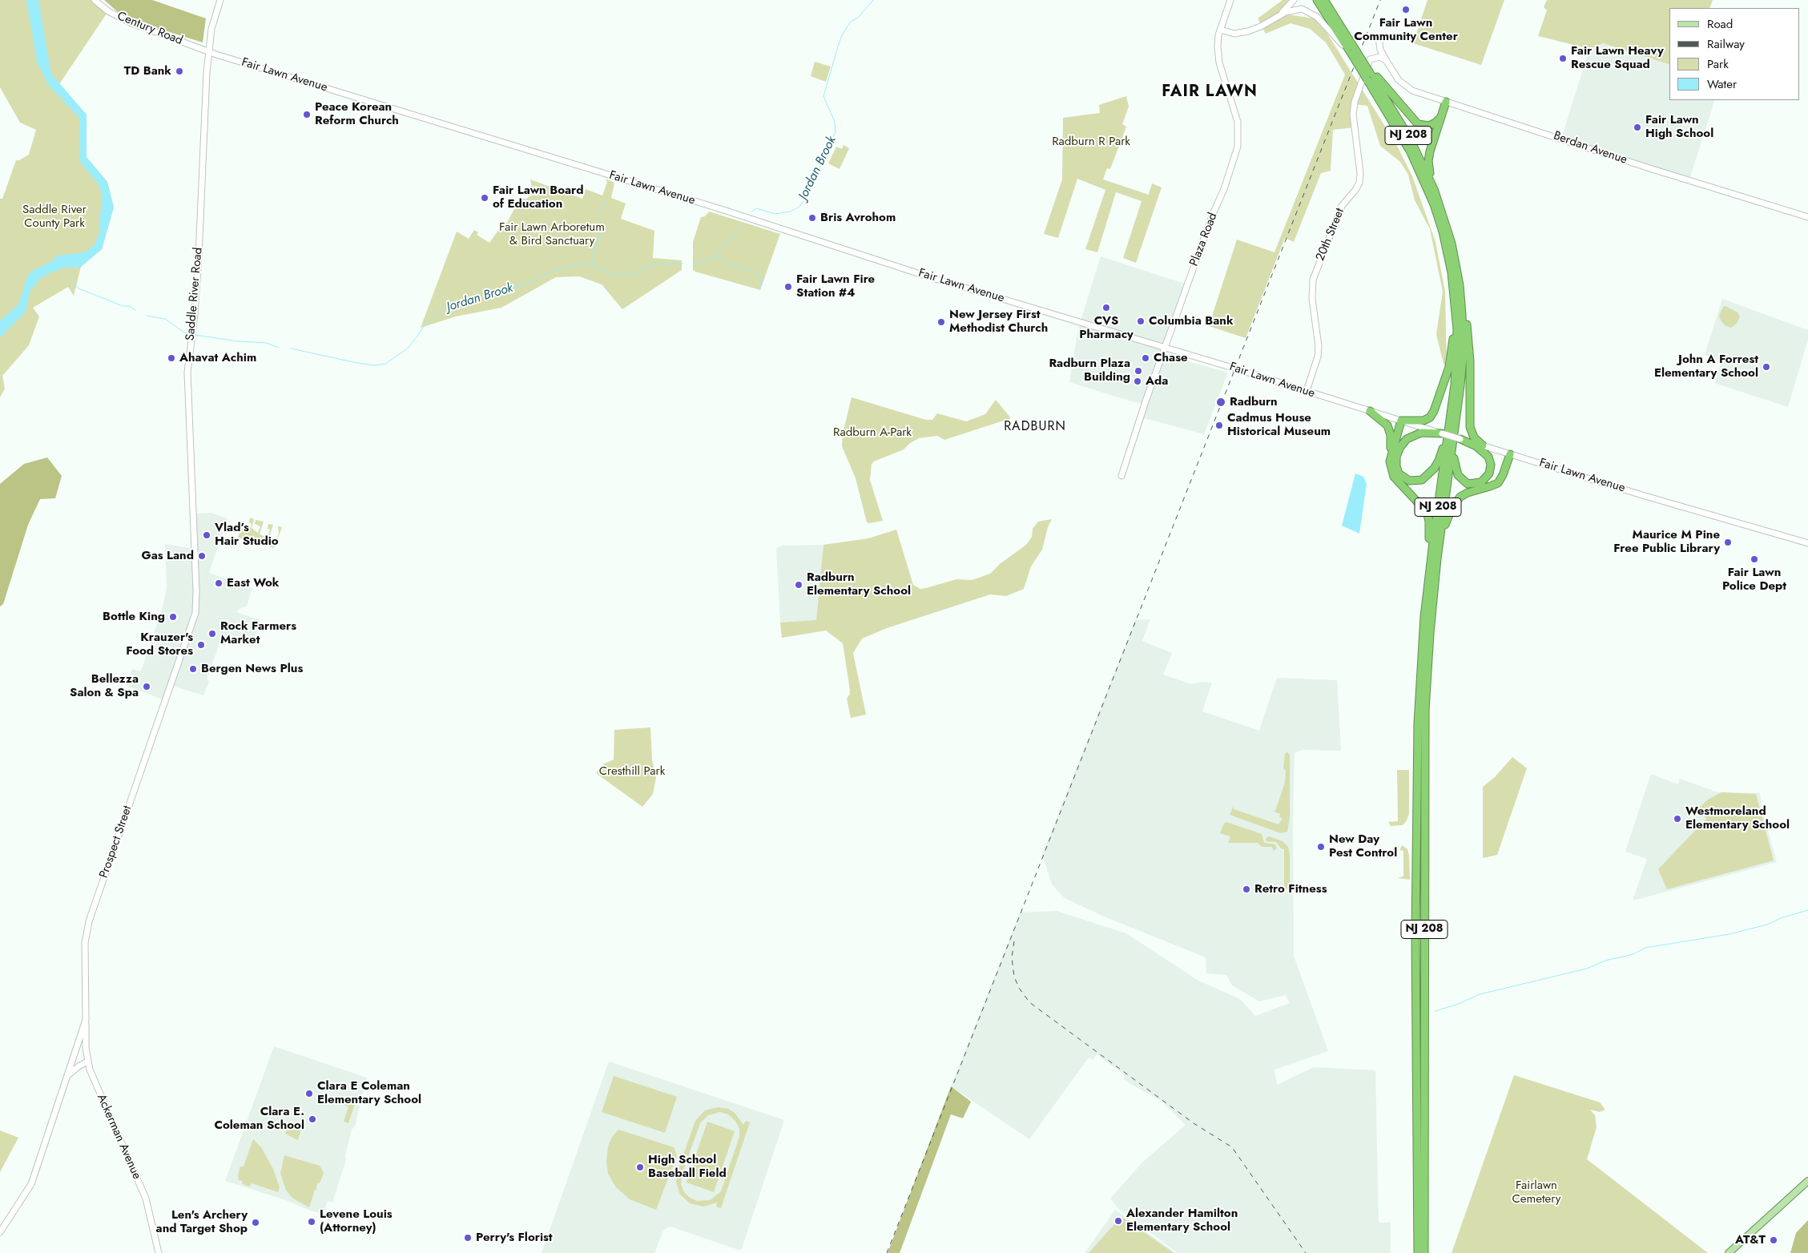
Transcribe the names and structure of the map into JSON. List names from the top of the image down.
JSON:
{
  "streets": {
    "highway": ["NJ 208"],
    "main road": [
      "Century Road",
      "Fair Lawn Avenue",
      "Berdan Avenue",
      "20th Street",
      "Plaza Road",
      "Saddle River Road",
      "Prospect Street",
      "Ackerman Avenue"
    ]
  },
  "crossings": [
    ["Century Road", "Fair Lawn Avenue"],
    ["Century Road", "Saddle River Road"],
    ["Fair Lawn Avenue", "20th Street"],
    ["Fair Lawn Avenue", "Plaza Road"],
    ["Fair Lawn Avenue", "Saddle River Road"],
    ["NJ 208", "20th Street"],
    ["Saddle River Road", "Prospect Street"],
    ["Prospect Street", "Ackerman Avenue"]
  ],
  "districts": ["FAIR LAWN", "RADBURN"],
  "water": ["Jordan Brook"],
  "parks": [
    "Radburn R Park",
    "Saddle River County Park",
    "Fair Lawn Arboretum & Bird Sanctuary",
    "Radburn A-Park",
    "Cresthill Park",
    "Fairlawn Cemetery"
  ],
  "places": [
    "Fair Lawn Community Center",
    "Fair Lawn Heavy Rescue Squad",
    "TD Bank",
    "Peace Korean Reform Church",
    "Fair Lawn High School",
    "Fair Lawn Board of Education",
    "Bris Avrohom",
    "Fair Lawn Fire Station #4",
    "CVS Pharmacy",
    "Columbia Bank",
    "New Jersey First Methodist Church",
    "Ahavat Achim",
    "Chase",
    "John A Forrest Elementary School",
    "Radburn Plaza Building",
    "Ada",
    "Radburn",
    "Cadmus House Historical Museum",
    "Vlad’s Hair Studio",
    "Maurice M Pine Free Public Library",
    "Gas Land",
    "Fair Lawn Police Dept",
    "East Wok",
    "Radburn Elementary School",
    "Bottle King",
    "Rock Farmers Market",
    "Krauzer's Food Stores",
    "Bergen News Plus",
    "Bellezza Salon & Spa",
    "Westmoreland Elementary School",
    "New Day Pest Control",
    "Retro Fitness",
    "Clara E Coleman Elementary School",
    "Clara E. Coleman School",
    "High School Baseball Field",
    "Alexander Hamilton Elementary School",
    "Levene Louis (Attorney)",
    "Len's Archery and Target Shop",
    "Perry's Florist",
    "AT&T"
  ],
  "legend": [
    "Road",
    "Railway",
    "Park",
    "Water"
  ]
}
